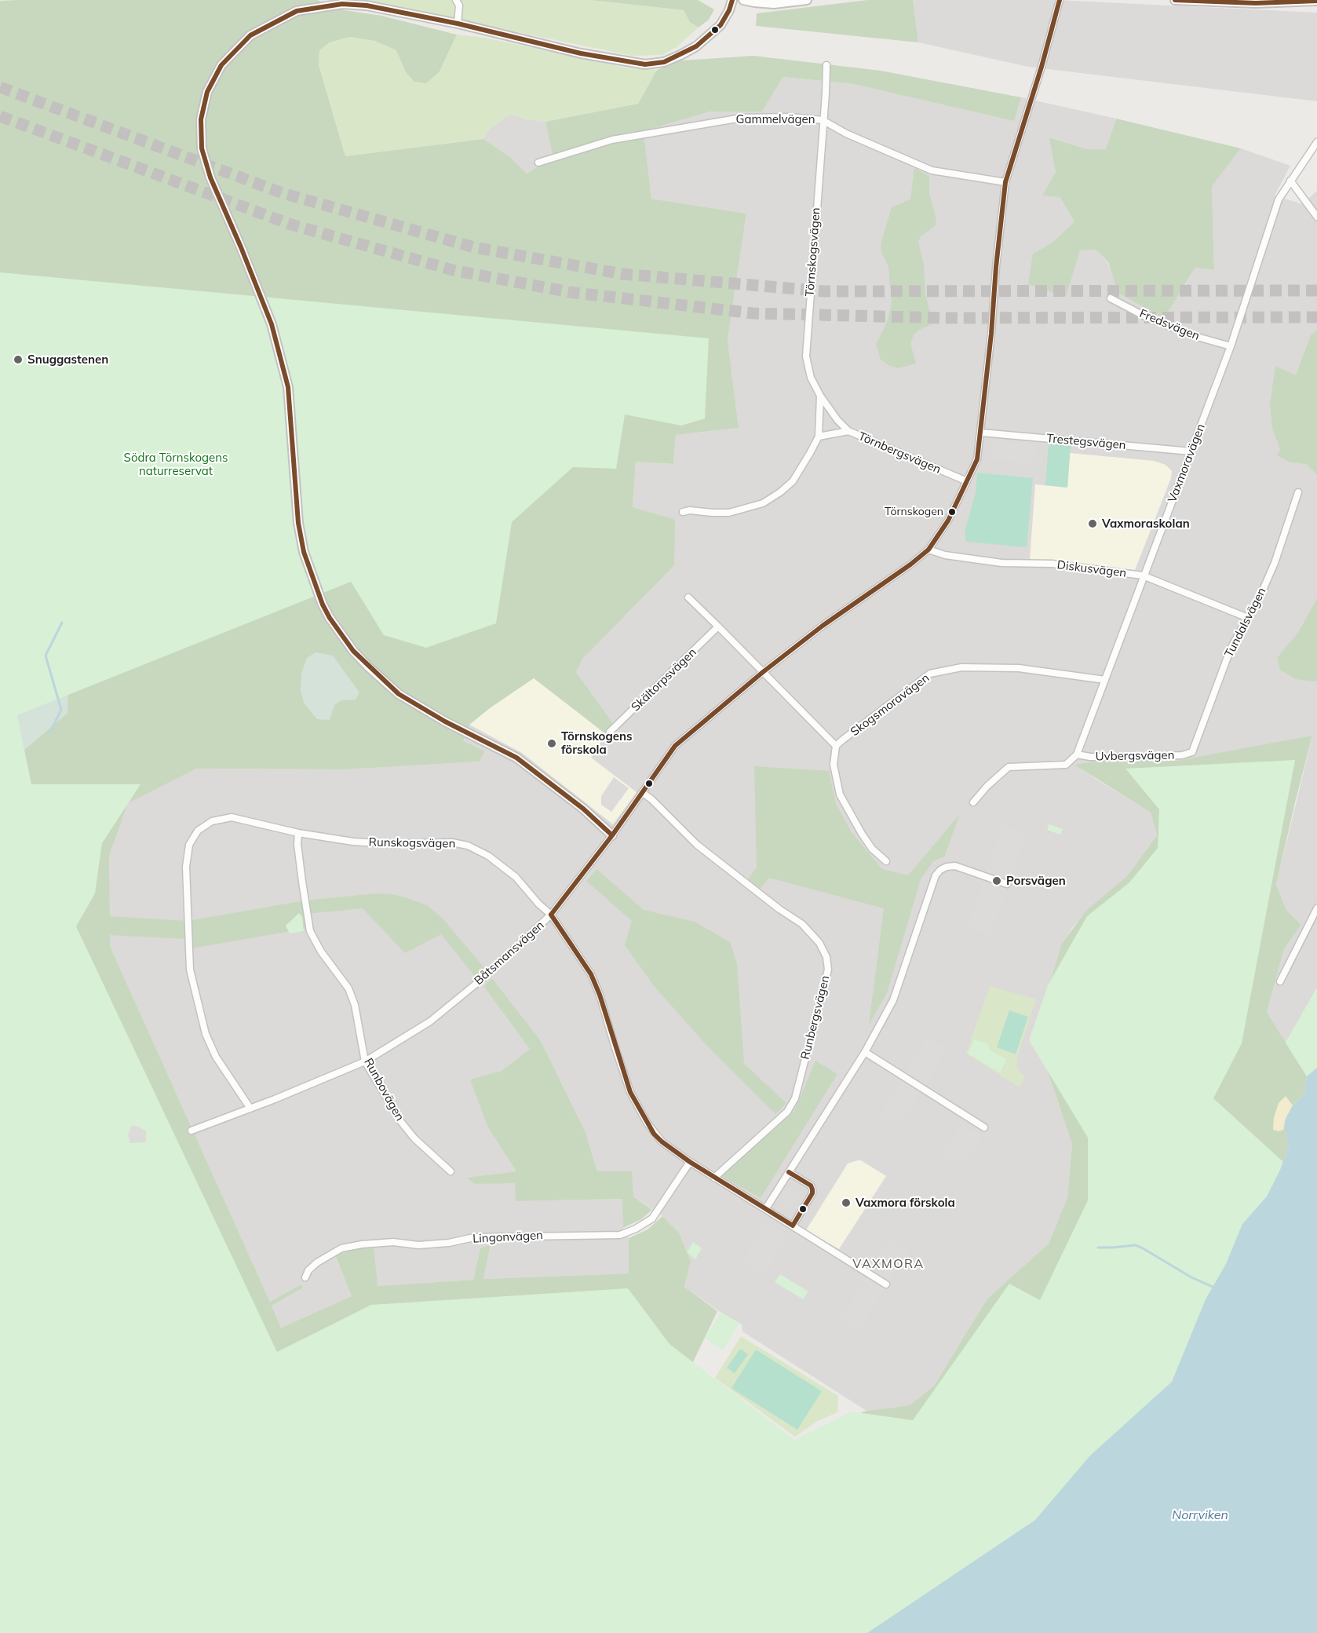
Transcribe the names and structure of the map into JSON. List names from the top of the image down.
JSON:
{
  "streets": {
    "street": [
      "Gammelvägen",
      "Törnskogsvägen",
      "Fredsvägen",
      "Trestegsvägen",
      "Törnbergsvägen",
      "Vaxmoravägen",
      "Diskusvägen",
      "Tundalsvägen",
      "Skältorpsvägen",
      "Skogsmoravägen",
      "Uvbergsvägen",
      "Runskogsvägen",
      "Båtsmansvägen",
      "Runbergsvägen",
      "Runbovägen",
      "Lingonvägen"
    ]
  },
  "crossings": [
    ["Gammelvägen", "Törnskogsvägen"],
    ["Gammelvägen", "Båtsmansvägen"],
    ["Törnskogsvägen", "Törnbergsvägen"],
    ["Fredsvägen", "Vaxmoravägen"],
    ["Trestegsvägen", "Vaxmoravägen"],
    ["Trestegsvägen", "Båtsmansvägen"],
    ["Törnbergsvägen", "Båtsmansvägen"],
    ["Vaxmoravägen", "Diskusvägen"],
    ["Vaxmoravägen", "Skogsmoravägen"],
    ["Vaxmoravägen", "Uvbergsvägen"],
    ["Diskusvägen", "Tundalsvägen"],
    ["Diskusvägen", "Båtsmansvägen"],
    ["Tundalsvägen", "Uvbergsvägen"],
    ["Runskogsvägen", "Båtsmansvägen"],
    ["Runskogsvägen", "Runbergsvägen"],
    ["Runskogsvägen", "Runbovägen"],
    ["Runskogsvägen", "Lingonvägen"],
    ["Båtsmansvägen", "Runbergsvägen"],
    ["Båtsmansvägen", "Runbovägen"]
  ],
  "districts": ["VAXMORA"],
  "water": ["Norrviken"],
  "parks": ["Södra Törnskogens naturreservat"],
  "places": [
    "Snuggastenen",
    "Törnskogen",
    "Vaxmoraskolan",
    "Törnskogens förskola",
    "Porsvägen",
    "Vaxmora förskola"
  ]
}
